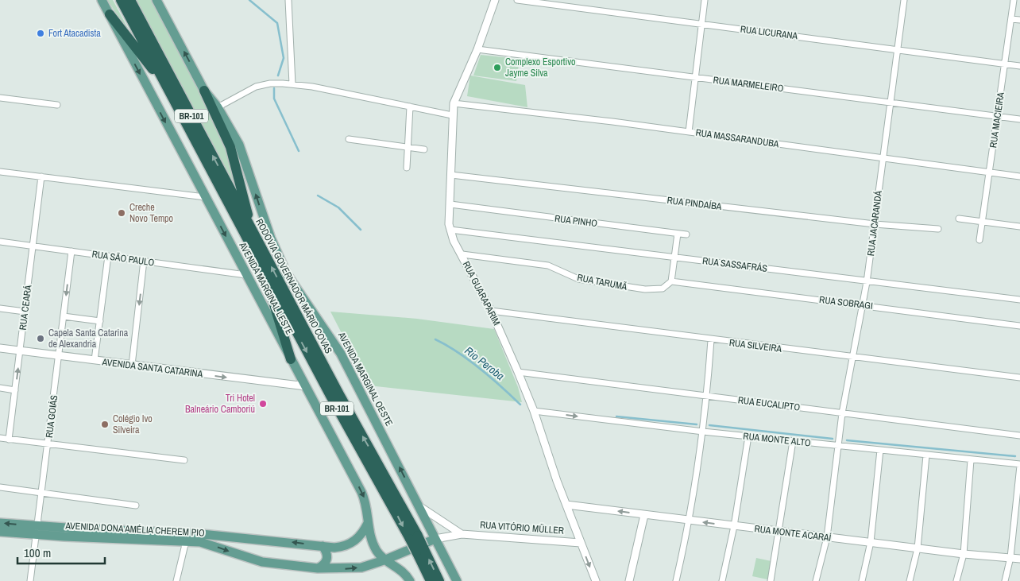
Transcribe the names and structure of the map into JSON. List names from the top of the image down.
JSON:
{
  "streets": {
    "highway": ["BR-101", "RODOVIA GOVERNADOR MÁRIO COVAS"],
    "main road": [
      "AVENIDA MARGINAL LESTE",
      "AVENIDA MARGINAL OESTE",
      "RUA VITÓRIO MÜLLER",
      "AVENIDA DONA AMÉLIA CHEREM PIO"
    ],
    "street": [
      "RUA LICURANA",
      "RUA MARMELEIRO",
      "RUA MACIEIRA",
      "RUA MASSARANDUBA",
      "RUA PINDAÍBA",
      "RUA PINHO",
      "RUA JACARANDÁ",
      "RUA SÃO PAULO",
      "RUA SASSAFRÁS",
      "RUA TARUMÃ",
      "RUA GUARAPARIM",
      "RUA SOBRAGI",
      "RUA CEARÁ",
      "RUA SILVEIRA",
      "AVENIDA SANTA CATARINA",
      "RUA EUCALIPTO",
      "RUA GOIÁS",
      "RUA MONTE ALTO",
      "RUA MONTE ACARAÍ"
    ]
  },
  "crossings": [
    ["RUA LICURANA", "RUA MACIEIRA"],
    ["RUA LICURANA", "RUA JACARANDÁ"],
    ["RUA MARMELEIRO", "RUA MACIEIRA"],
    ["RUA MARMELEIRO", "RUA JACARANDÁ"],
    ["RUA MARMELEIRO", "RUA GUARAPARIM"],
    ["RUA MACIEIRA", "RUA MASSARANDUBA"],
    ["RUA MASSARANDUBA", "RUA JACARANDÁ"],
    ["RUA MASSARANDUBA", "RUA GUARAPARIM"],
    ["RUA PINDAÍBA", "RUA JACARANDÁ"],
    ["RUA PINDAÍBA", "RUA GUARAPARIM"],
    ["RUA PINHO", "RUA GUARAPARIM"],
    ["RUA JACARANDÁ", "RUA SASSAFRÁS"],
    ["RUA JACARANDÁ", "RUA SOBRAGI"],
    ["RUA JACARANDÁ", "RUA SILVEIRA"],
    ["RUA JACARANDÁ", "RUA EUCALIPTO"],
    ["RUA JACARANDÁ", "RUA MONTE ALTO"],
    ["RUA JACARANDÁ", "RUA MONTE ACARAÍ"],
    ["RUA SÃO PAULO", "AVENIDA MARGINAL LESTE"],
    ["RUA SÃO PAULO", "RUA CEARÁ"],
    ["RUA SÃO PAULO", "RUA GOIÁS"],
    ["RUA SASSAFRÁS", "RUA GUARAPARIM"],
    ["RUA TARUMÃ", "RUA GUARAPARIM"],
    ["RUA TARUMÃ", "RUA SOBRAGI"],
    ["AVENIDA MARGINAL LESTE", "AVENIDA SANTA CATARINA"],
    ["AVENIDA MARGINAL LESTE", "RUA VITÓRIO MÜLLER"],
    ["AVENIDA MARGINAL LESTE", "AVENIDA DONA AMÉLIA CHEREM PIO"],
    ["RUA GUARAPARIM", "RUA SILVEIRA"],
    ["RUA GUARAPARIM", "RUA EUCALIPTO"],
    ["RUA GUARAPARIM", "RUA MONTE ALTO"],
    ["RUA GUARAPARIM", "RUA VITÓRIO MÜLLER"],
    ["RUA GUARAPARIM", "RUA MONTE ACARAÍ"],
    ["RUA CEARÁ", "AVENIDA SANTA CATARINA"],
    ["AVENIDA SANTA CATARINA", "RUA GOIÁS"],
    ["AVENIDA MARGINAL OESTE", "RUA VITÓRIO MÜLLER"],
    ["RUA GOIÁS", "AVENIDA DONA AMÉLIA CHEREM PIO"],
    ["RUA VITÓRIO MÜLLER", "AVENIDA DONA AMÉLIA CHEREM PIO"]
  ],
  "one_way": ["AVENIDA MARGINAL LESTE", "AVENIDA SANTA CATARINA", "AVENIDA MARGINAL OESTE"],
  "water": ["Rio Peroba"],
  "places": [
    "Fort Atacadista",
    "Complexo Esportivo Jayme Silva",
    "Creche Novo Tempo",
    "Capela Santa Catarina de Alexandria",
    "Tri Hotel Balneário Camboriú",
    "Colégio Ivo Silveira"
  ],
  "scale_bar": "100 m"
}
